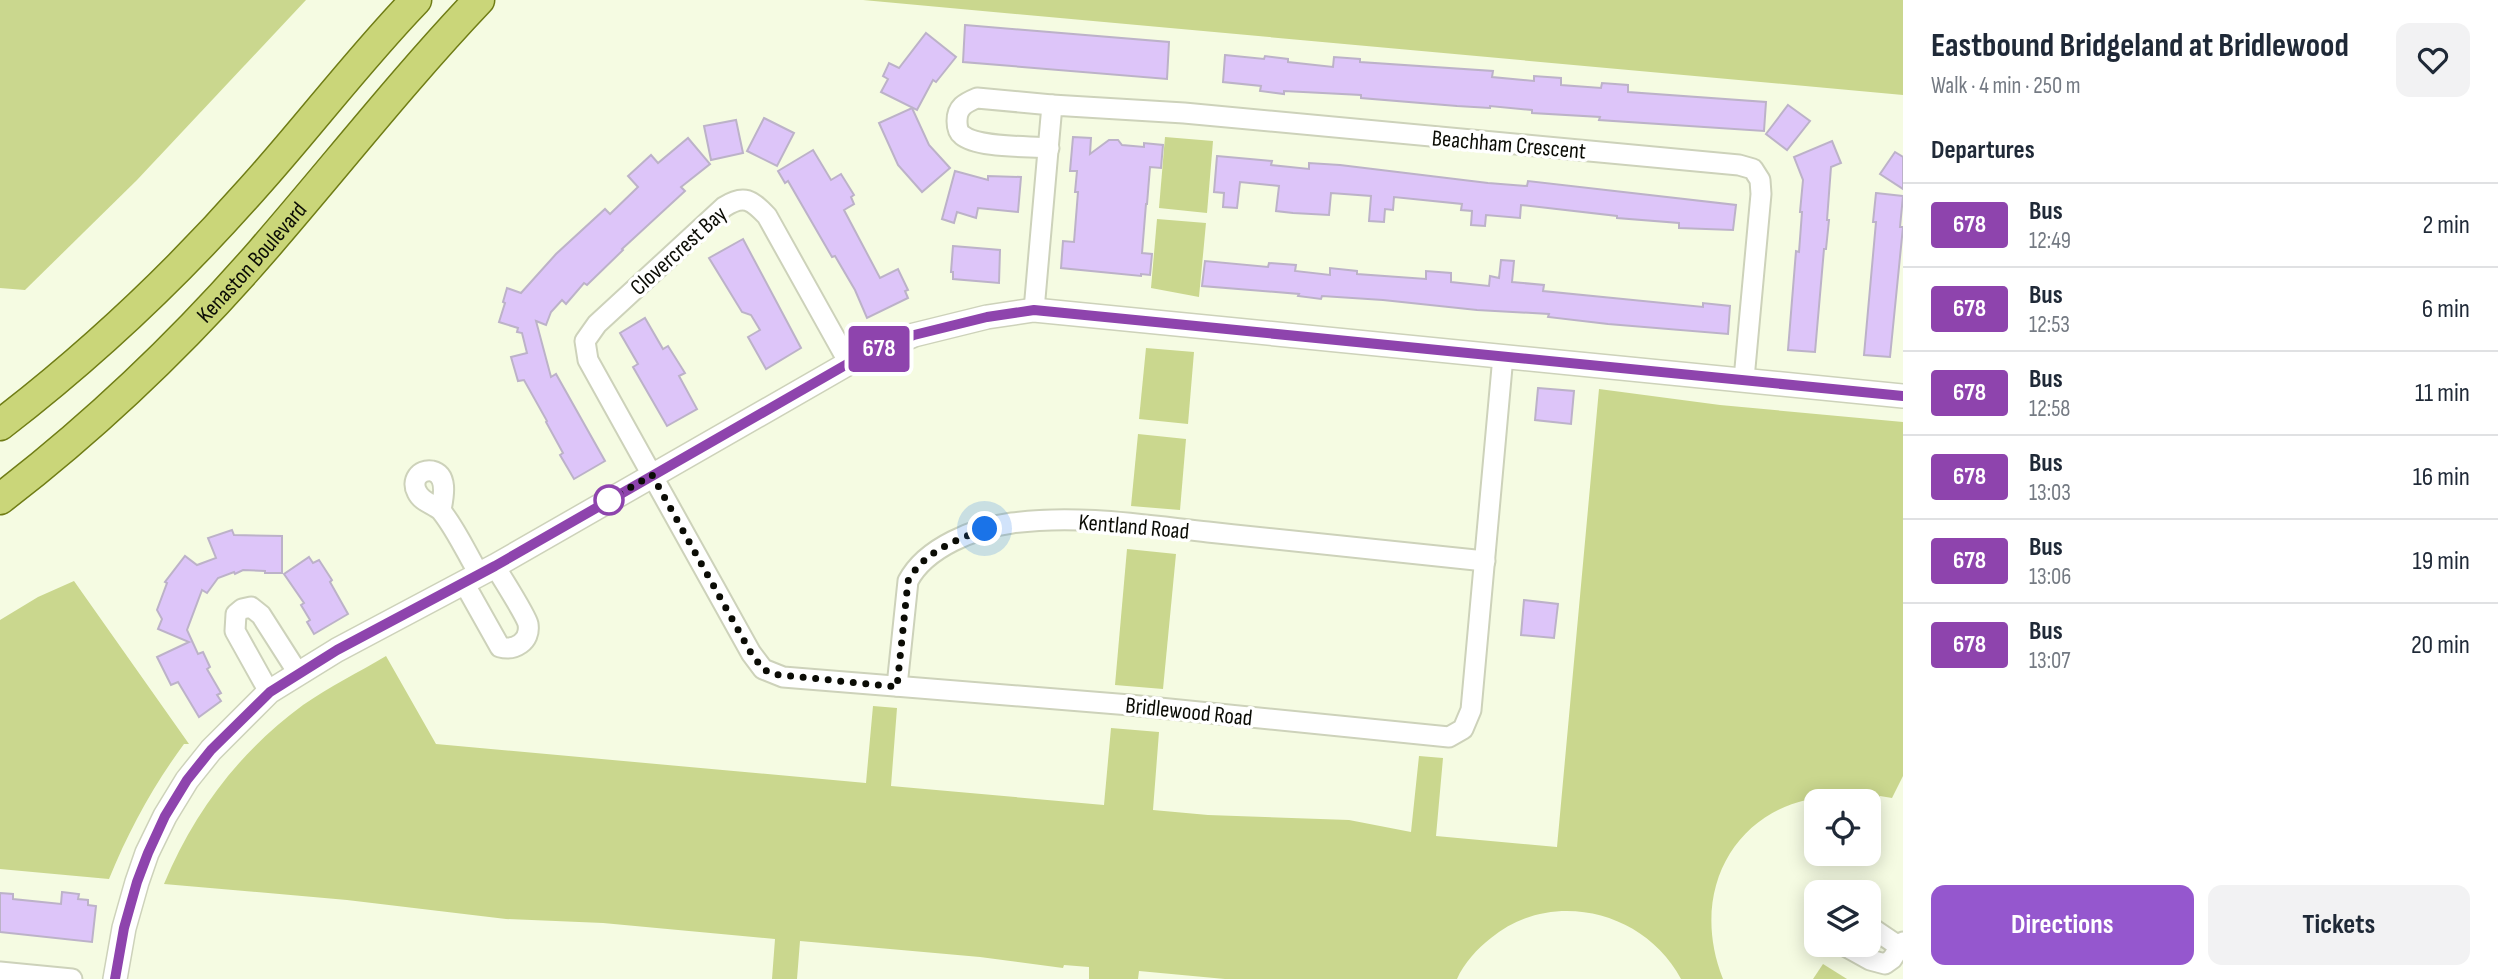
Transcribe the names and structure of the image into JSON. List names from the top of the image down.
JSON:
{
  "streets": {
    "main road": ["Kenaston Boulevard"],
    "street": [
      "Beachham Crescent",
      "Clovercrest Bay",
      "Kentland Road",
      "Bridlewood Road"
    ]
  },
  "crossings": [
    ["Clovercrest Bay", "Bridlewood Road"],
    ["Kentland Road", "Bridlewood Road"]
  ],
  "lines": ["bus line 678"],
  "page": {
    "on_map": "678",
    "heading": [
      ["Eastbound Bridgeland at Bridlewood", "Walk · 4 min · 250 m"],
      "Departures"
    ],
    "list": [
      {
        "mark": "678",
        "name": "Bus",
        "note": "12:49",
        "value": "2 min"
      },
      {
        "mark": "678",
        "name": "Bus",
        "note": "12:53",
        "value": "6 min"
      },
      {
        "mark": "678",
        "name": "Bus",
        "note": "12:58",
        "value": "11 min"
      },
      {
        "mark": "678",
        "name": "Bus",
        "note": "13:03",
        "value": "16 min"
      },
      {
        "mark": "678",
        "name": "Bus",
        "note": "13:06",
        "value": "19 min"
      },
      {
        "mark": "678",
        "name": "Bus",
        "note": "13:07",
        "value": "20 min"
      }
    ],
    "buttons": ["Directions", "Tickets"]
  }
}
